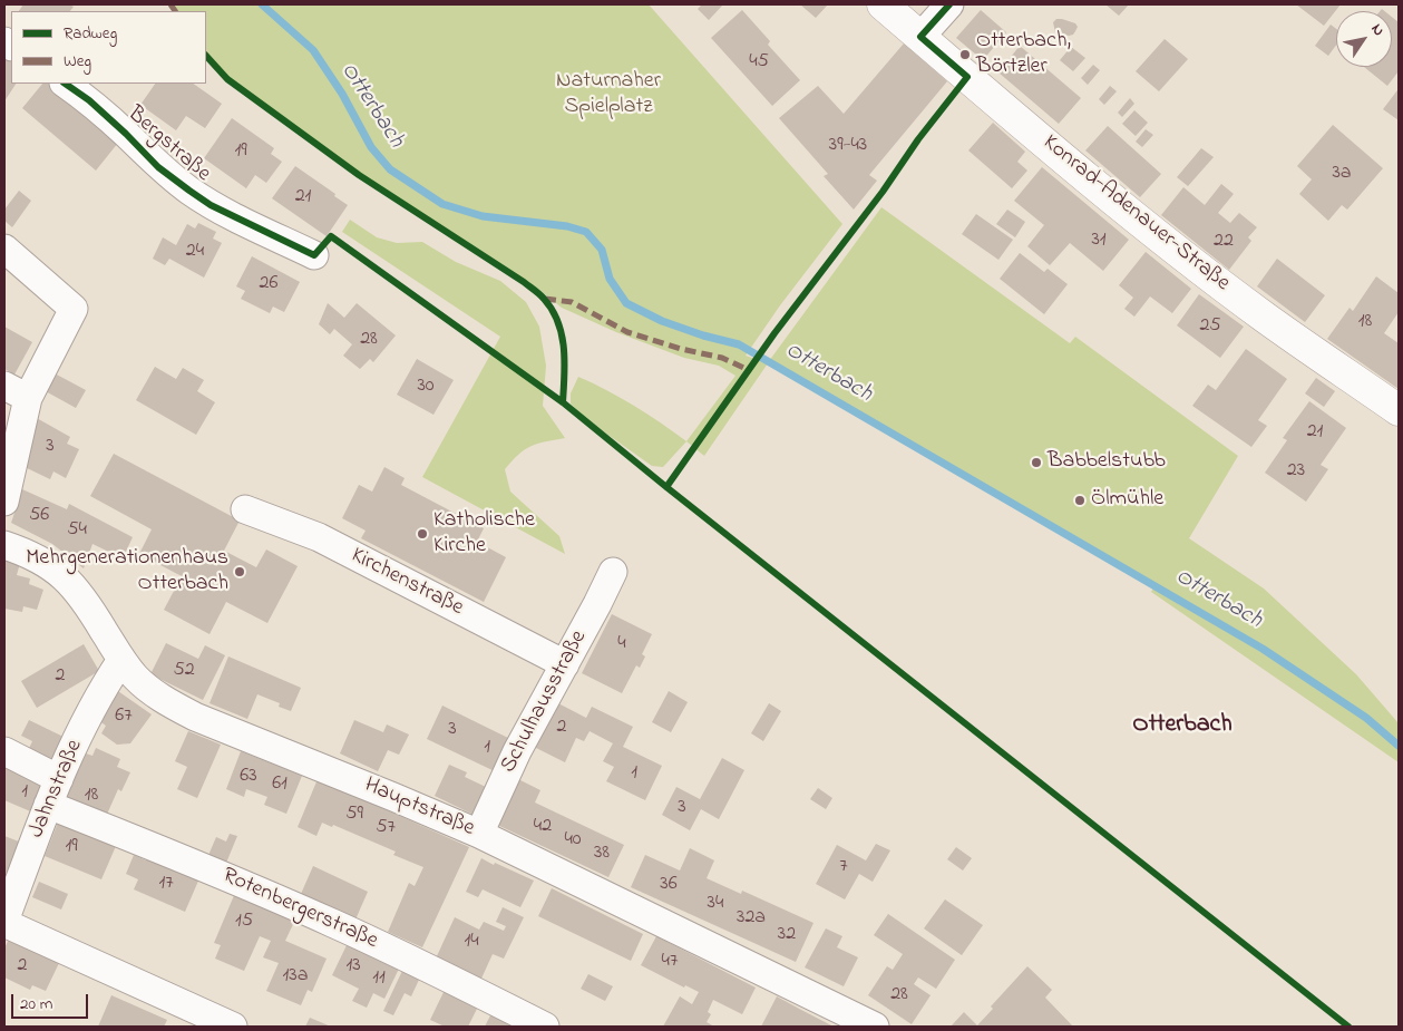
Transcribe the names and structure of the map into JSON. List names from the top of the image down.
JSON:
{
  "streets": {
    "main road": ["Konrad-Adenauer-Straße"],
    "street": [
      "Bergstraße",
      "Kirchenstraße",
      "Schulhausstraße",
      "Jahnstraße",
      "Hauptstraße",
      "Rotenbergerstraße"
    ]
  },
  "crossings": [
    ["Kirchenstraße", "Schulhausstraße"],
    ["Schulhausstraße", "Hauptstraße"],
    ["Jahnstraße", "Hauptstraße"],
    ["Jahnstraße", "Rotenbergerstraße"]
  ],
  "districts": ["Otterbach"],
  "water": ["Otterbach"],
  "parks": ["Naturnaher Spielplatz"],
  "places": [
    "Otterbach, Börtzler",
    "Babbelstubb",
    "Ölmühle",
    "Katholische Kirche",
    "Mehrgenerationenhaus Otterbach"
  ],
  "house_numbers": [
    "45",
    "39-43",
    "19",
    "3a",
    "21",
    "31",
    "22",
    "24",
    "26",
    "18",
    "25",
    "28",
    "30",
    "21",
    "3",
    "23",
    "56",
    "54",
    "4",
    "52",
    "2",
    "67",
    "2",
    "3",
    "1",
    "1",
    "63",
    "61",
    "1",
    "18",
    "3",
    "59",
    "42",
    "57",
    "40",
    "19",
    "38",
    "7",
    "17",
    "36",
    "34",
    "32a",
    "15",
    "32",
    "14",
    "47",
    "2",
    "13",
    "13a",
    "11",
    "28"
  ],
  "legend": ["Radweg", "Weg"],
  "scale_bar": "20 m",
  "north": "top right"
}
